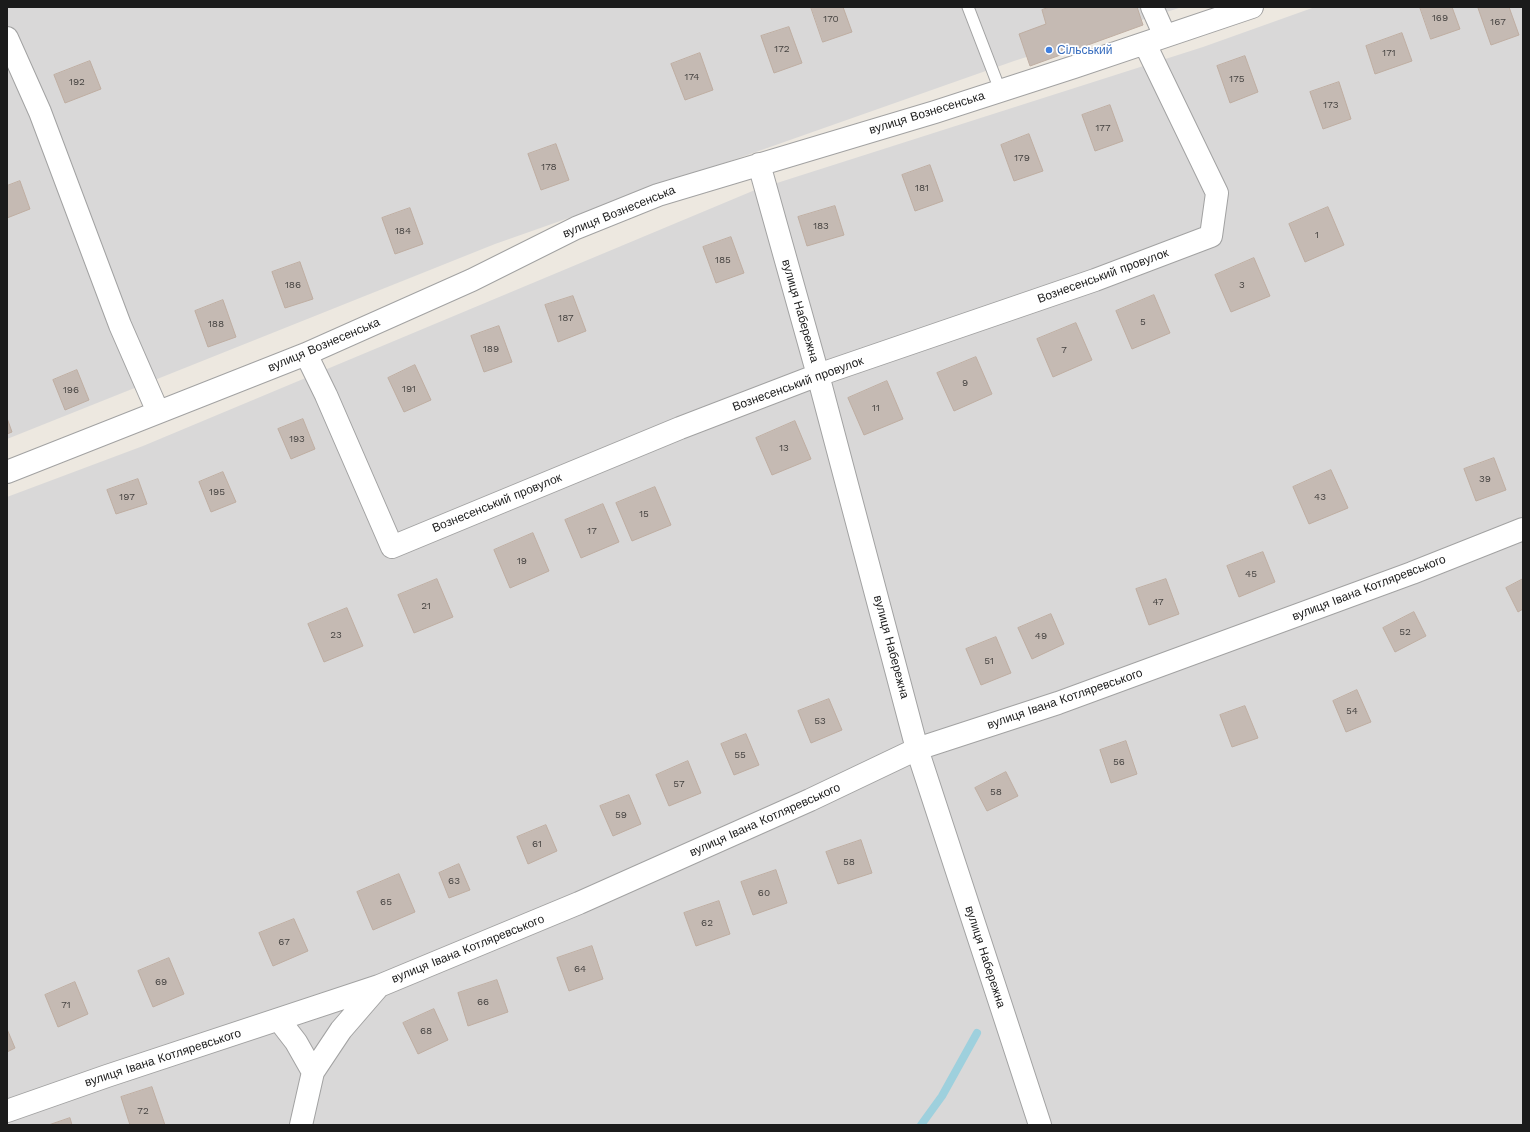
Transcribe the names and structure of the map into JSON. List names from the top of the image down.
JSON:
{
  "streets": {
    "street": [
      "вулиця Вознесенська",
      "Вознесенський провулок",
      "вулиця Набережна",
      "вулиця Івана Котляревського"
    ]
  },
  "crossings": [
    ["вулиця Вознесенська", "Вознесенський провулок"],
    ["вулиця Вознесенська", "вулиця Набережна"],
    ["Вознесенський провулок", "вулиця Набережна"],
    ["вулиця Набережна", "вулиця Івана Котляревського"]
  ],
  "places": ["Сільський"],
  "house_numbers": [
    "169",
    "170",
    "167",
    "172",
    "171",
    "174",
    "175",
    "192",
    "173",
    "177",
    "179",
    "178",
    "181",
    "183",
    "184",
    "1",
    "185",
    "186",
    "3",
    "187",
    "5",
    "188",
    "189",
    "7",
    "9",
    "191",
    "196",
    "11",
    "193",
    "13",
    "39",
    "195",
    "197",
    "43",
    "15",
    "17",
    "19",
    "45",
    "47",
    "21",
    "52",
    "23",
    "49",
    "51",
    "54",
    "53",
    "55",
    "56",
    "57",
    "58",
    "59",
    "61",
    "58",
    "63",
    "60",
    "65",
    "62",
    "67",
    "64",
    "69",
    "66",
    "71",
    "68",
    "72"
  ]
}
